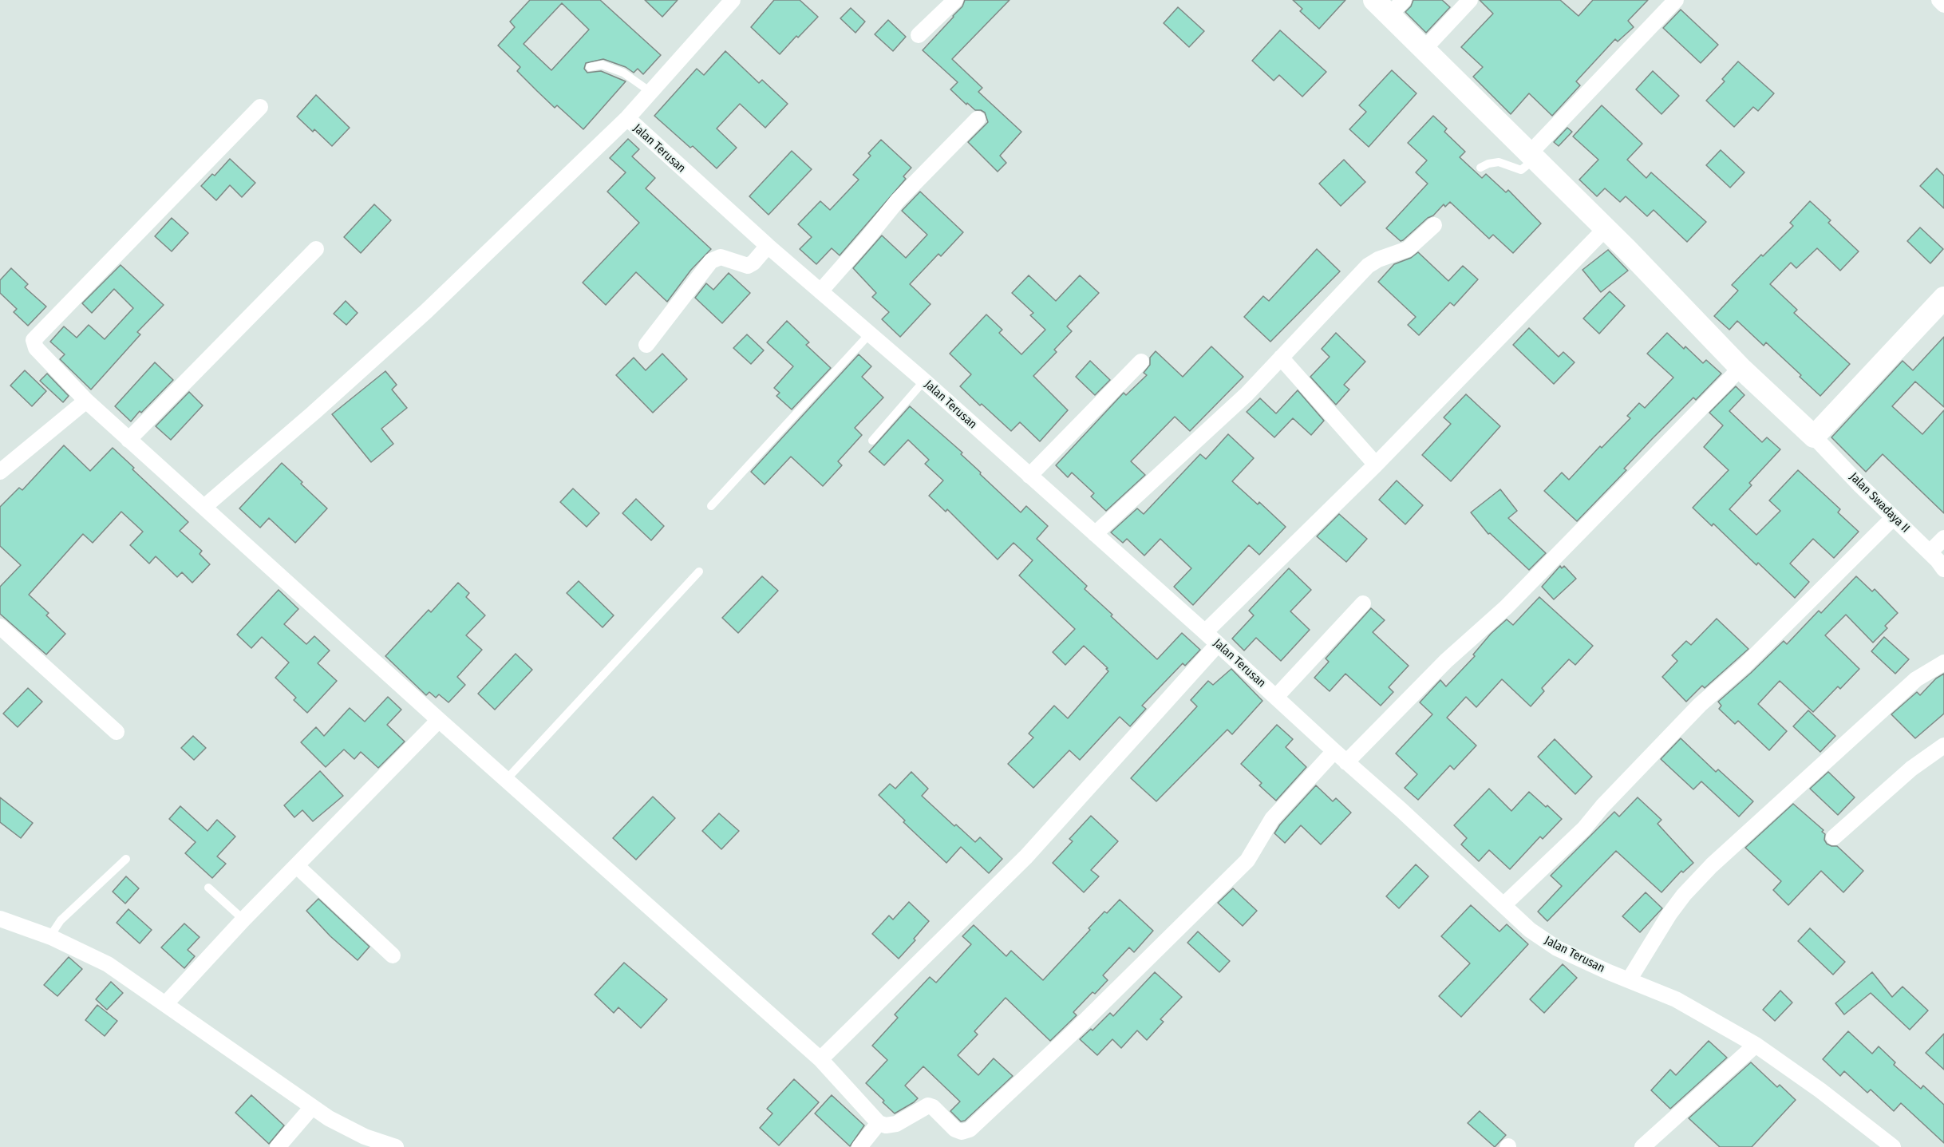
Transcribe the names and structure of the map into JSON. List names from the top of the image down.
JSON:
{
  "streets": {
    "street": ["Jalan Terusan", "Jalan Swadaya II"]
  }
}
